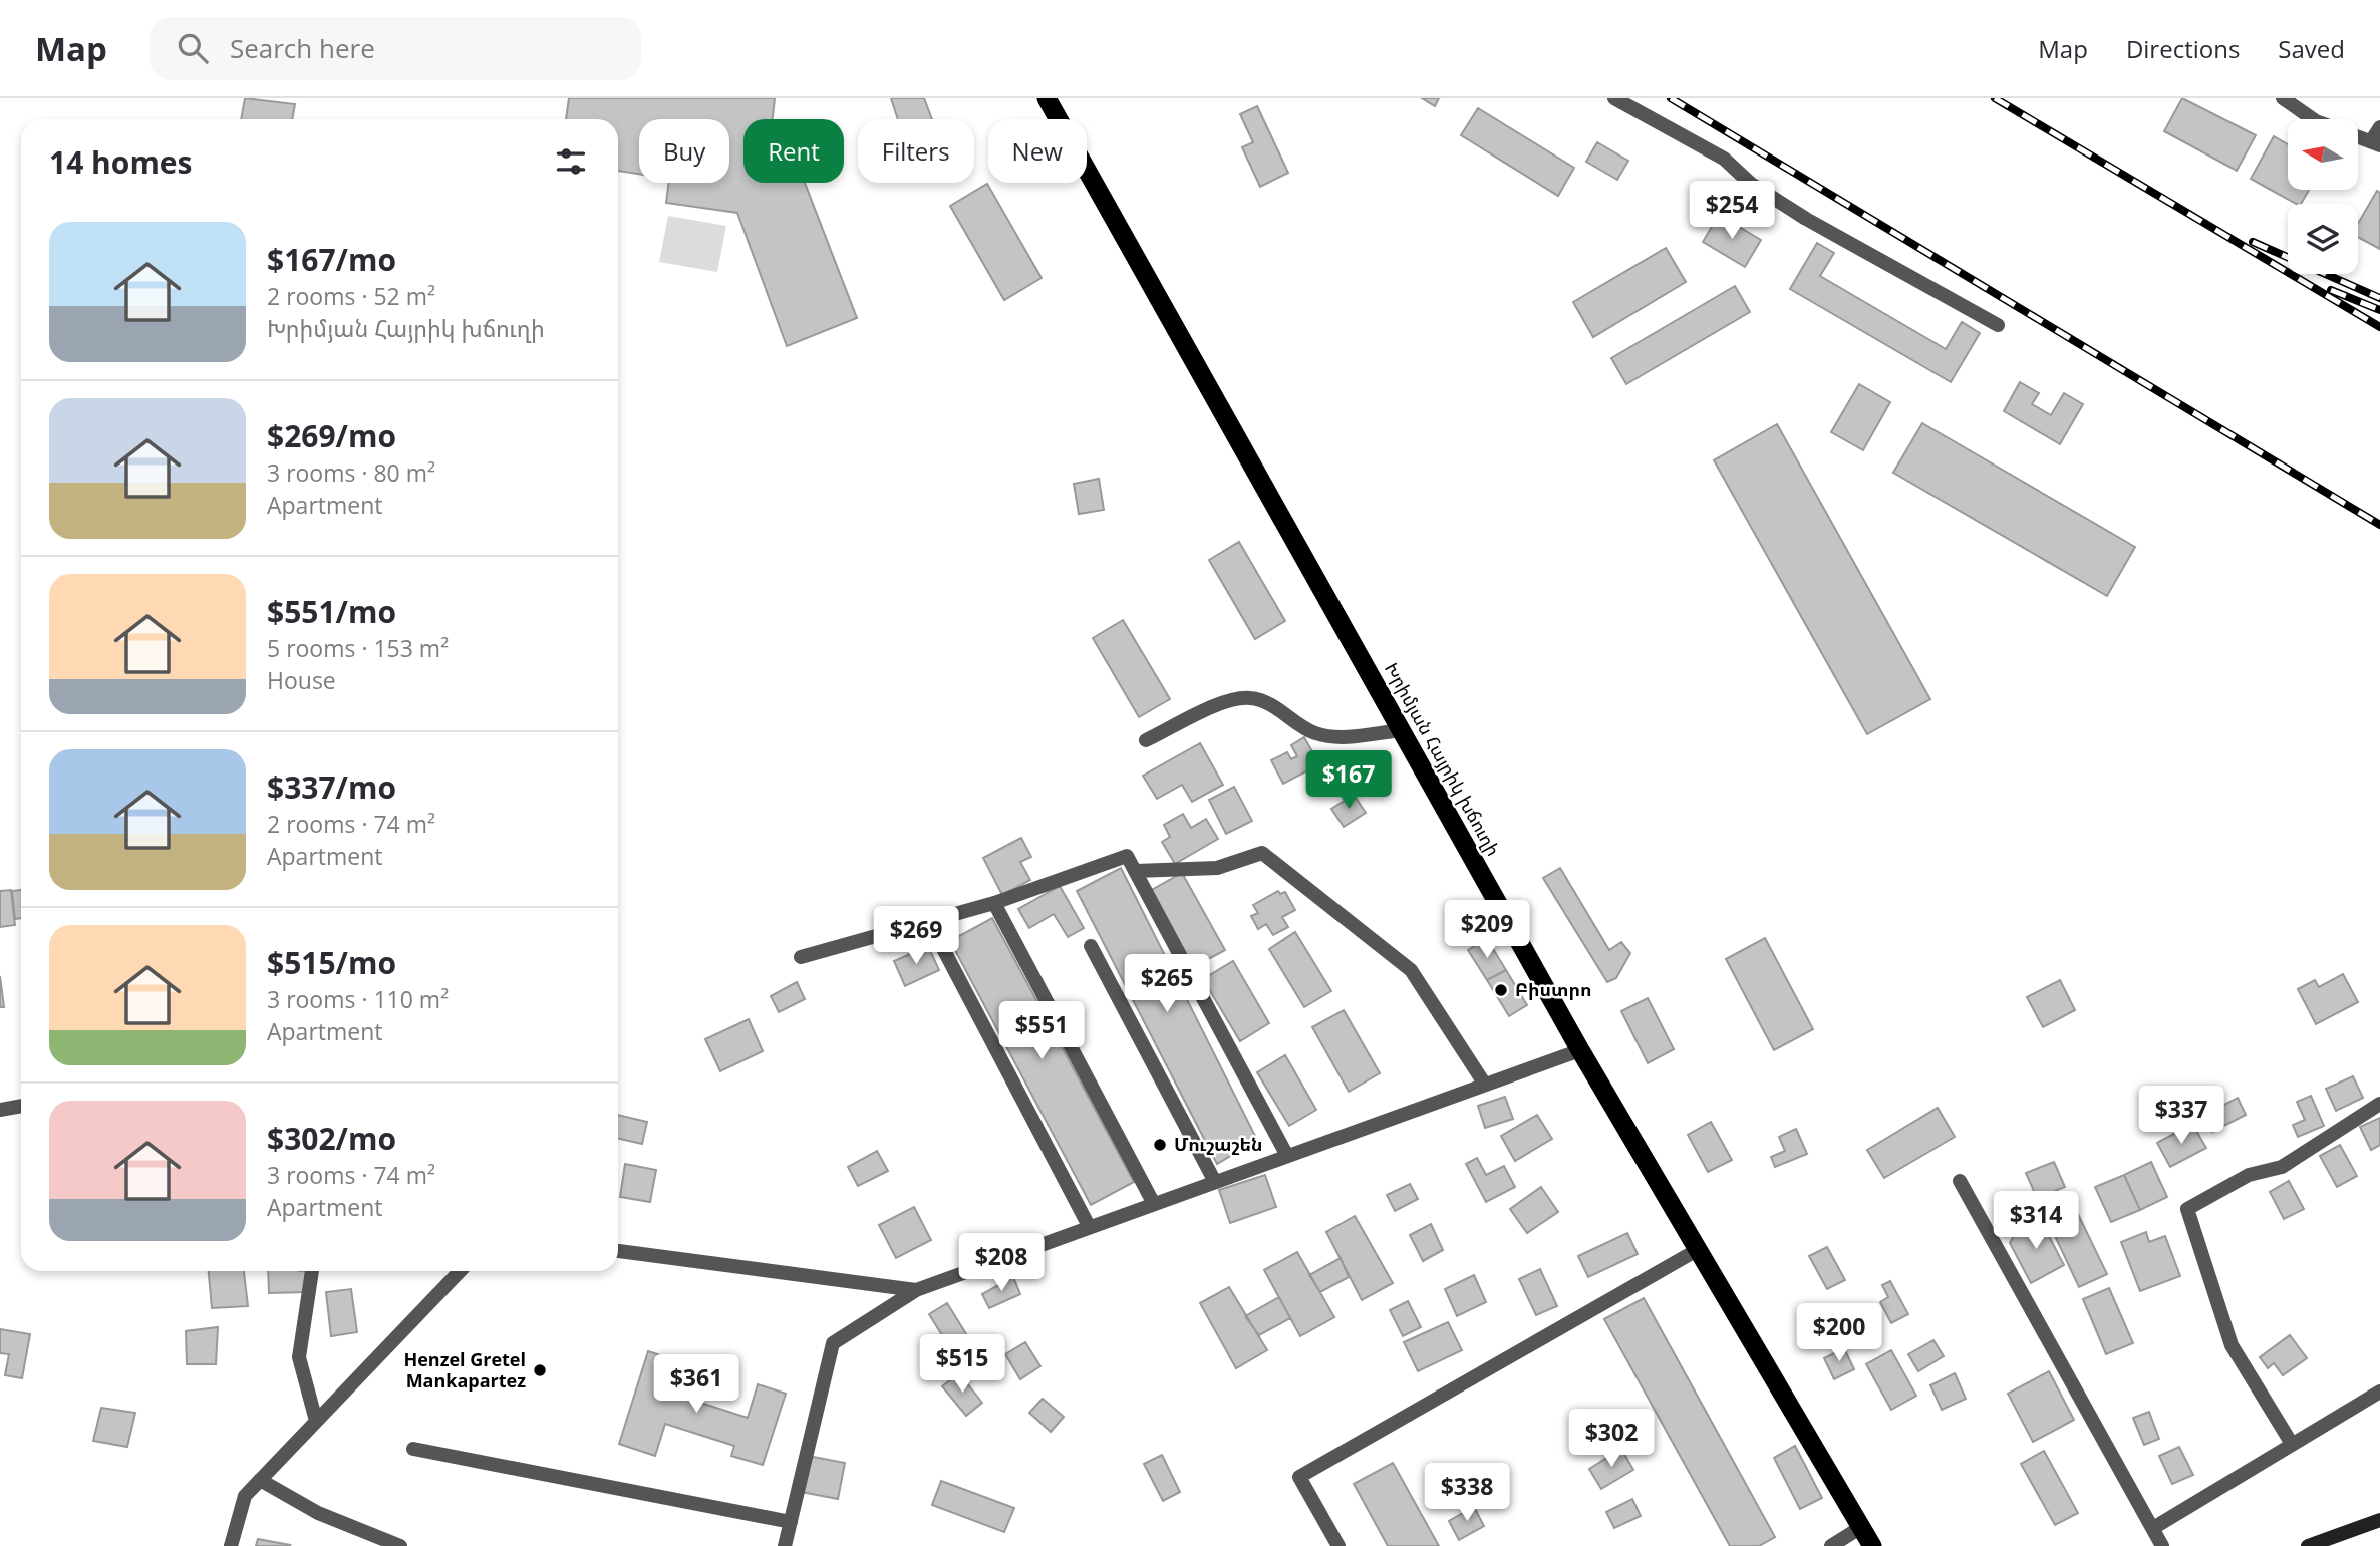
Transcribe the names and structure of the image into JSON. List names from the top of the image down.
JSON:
{
  "streets": {
    "highway": ["Խրիմյան Հայրիկ խճուղի"]
  },
  "places": ["Բիստրո", "Մուշաշեն", "Henzel Gretel Mankapartez"],
  "north": "left",
  "page": {
    "header": "Map",
    "search": "Search here",
    "nav": ["Map", "Directions", "Saved"],
    "chip": [
      "Buy",
      "Rent",
      "Filters",
      "New"
    ],
    "heading": "14 homes",
    "price": [
      "$254",
      "$167",
      "$209",
      "$269",
      "$265",
      "$551",
      "$337",
      "$314",
      "$208",
      "$200",
      "$515",
      "$361",
      "$302",
      "$338"
    ],
    "list": [
      {
        "name": "$167/mo",
        "note": "2 rooms · 52 m² · Խրիմյան Հայրիկ խճուղի"
      },
      {
        "name": "$269/mo",
        "note": "3 rooms · 80 m² · Apartment"
      },
      {
        "name": "$551/mo",
        "note": "5 rooms · 153 m² · House"
      },
      {
        "name": "$337/mo",
        "note": "2 rooms · 74 m² · Apartment"
      },
      {
        "name": "$515/mo",
        "note": "3 rooms · 110 m² · Apartment"
      },
      {
        "name": "$302/mo",
        "note": "3 rooms · 74 m² · Apartment"
      }
    ]
  }
}
